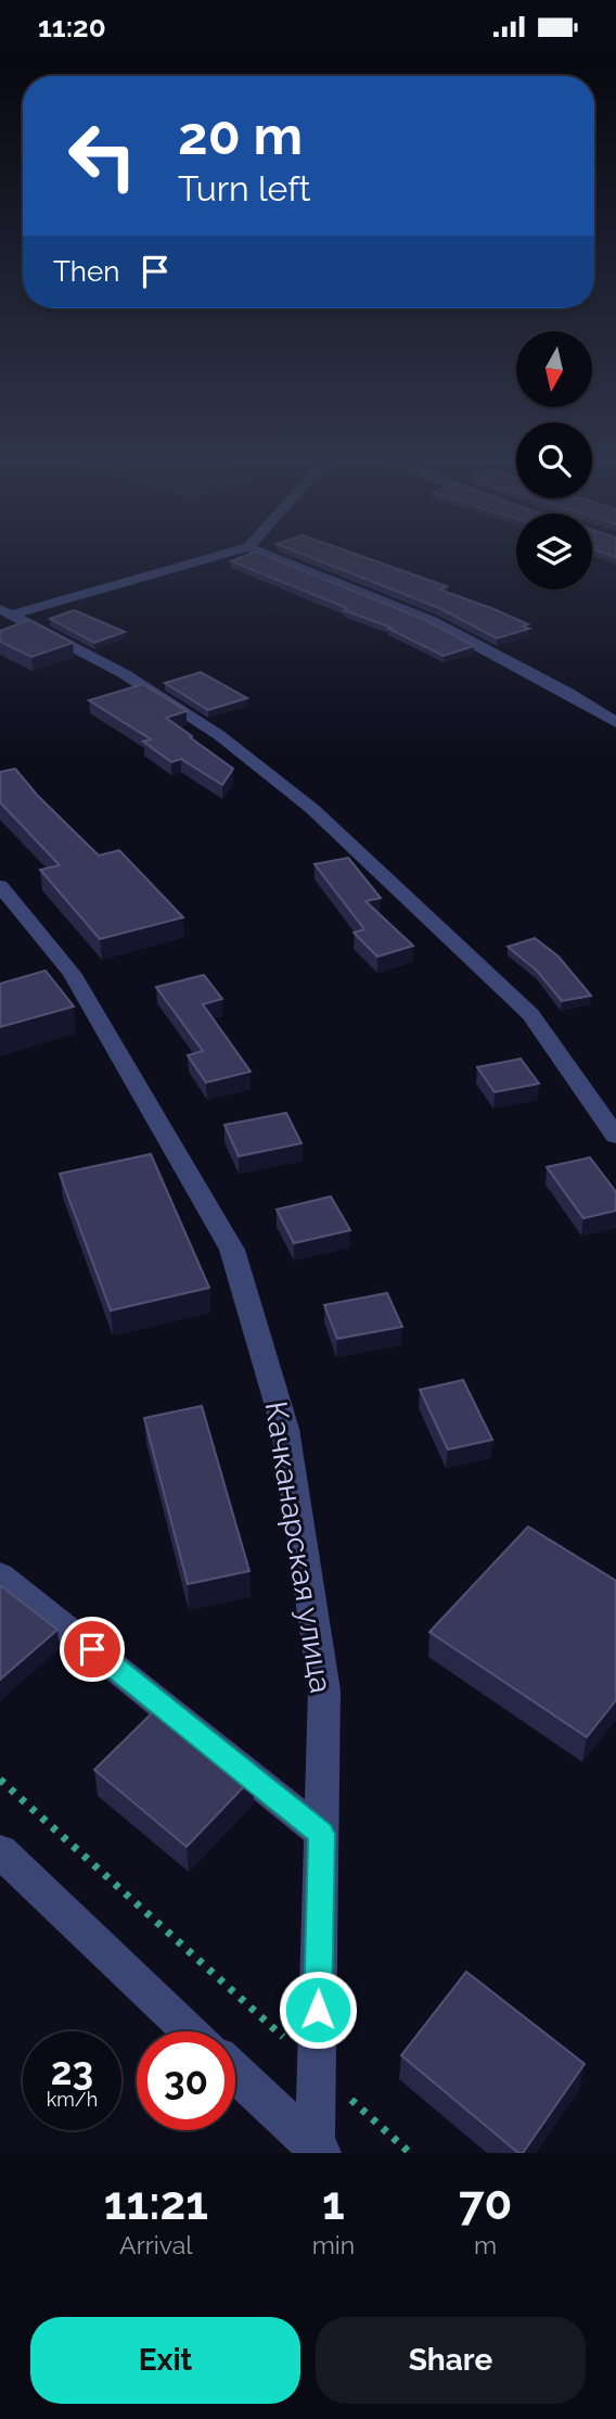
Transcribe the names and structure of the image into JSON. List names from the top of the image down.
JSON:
{
  "streets": {
    "street": ["Качканарская улица"]
  },
  "north": "bottom",
  "page": {
    "status": "11:20",
    "turn": ["20 m", "Turn left"],
    "then": "Then",
    "speed": "23 km/h",
    "limit": "30",
    "eta": [
      "11:21",
      "Arrival",
      "1",
      "min",
      "70",
      "m"
    ],
    "buttons": ["Exit", "Share"]
  }
}
